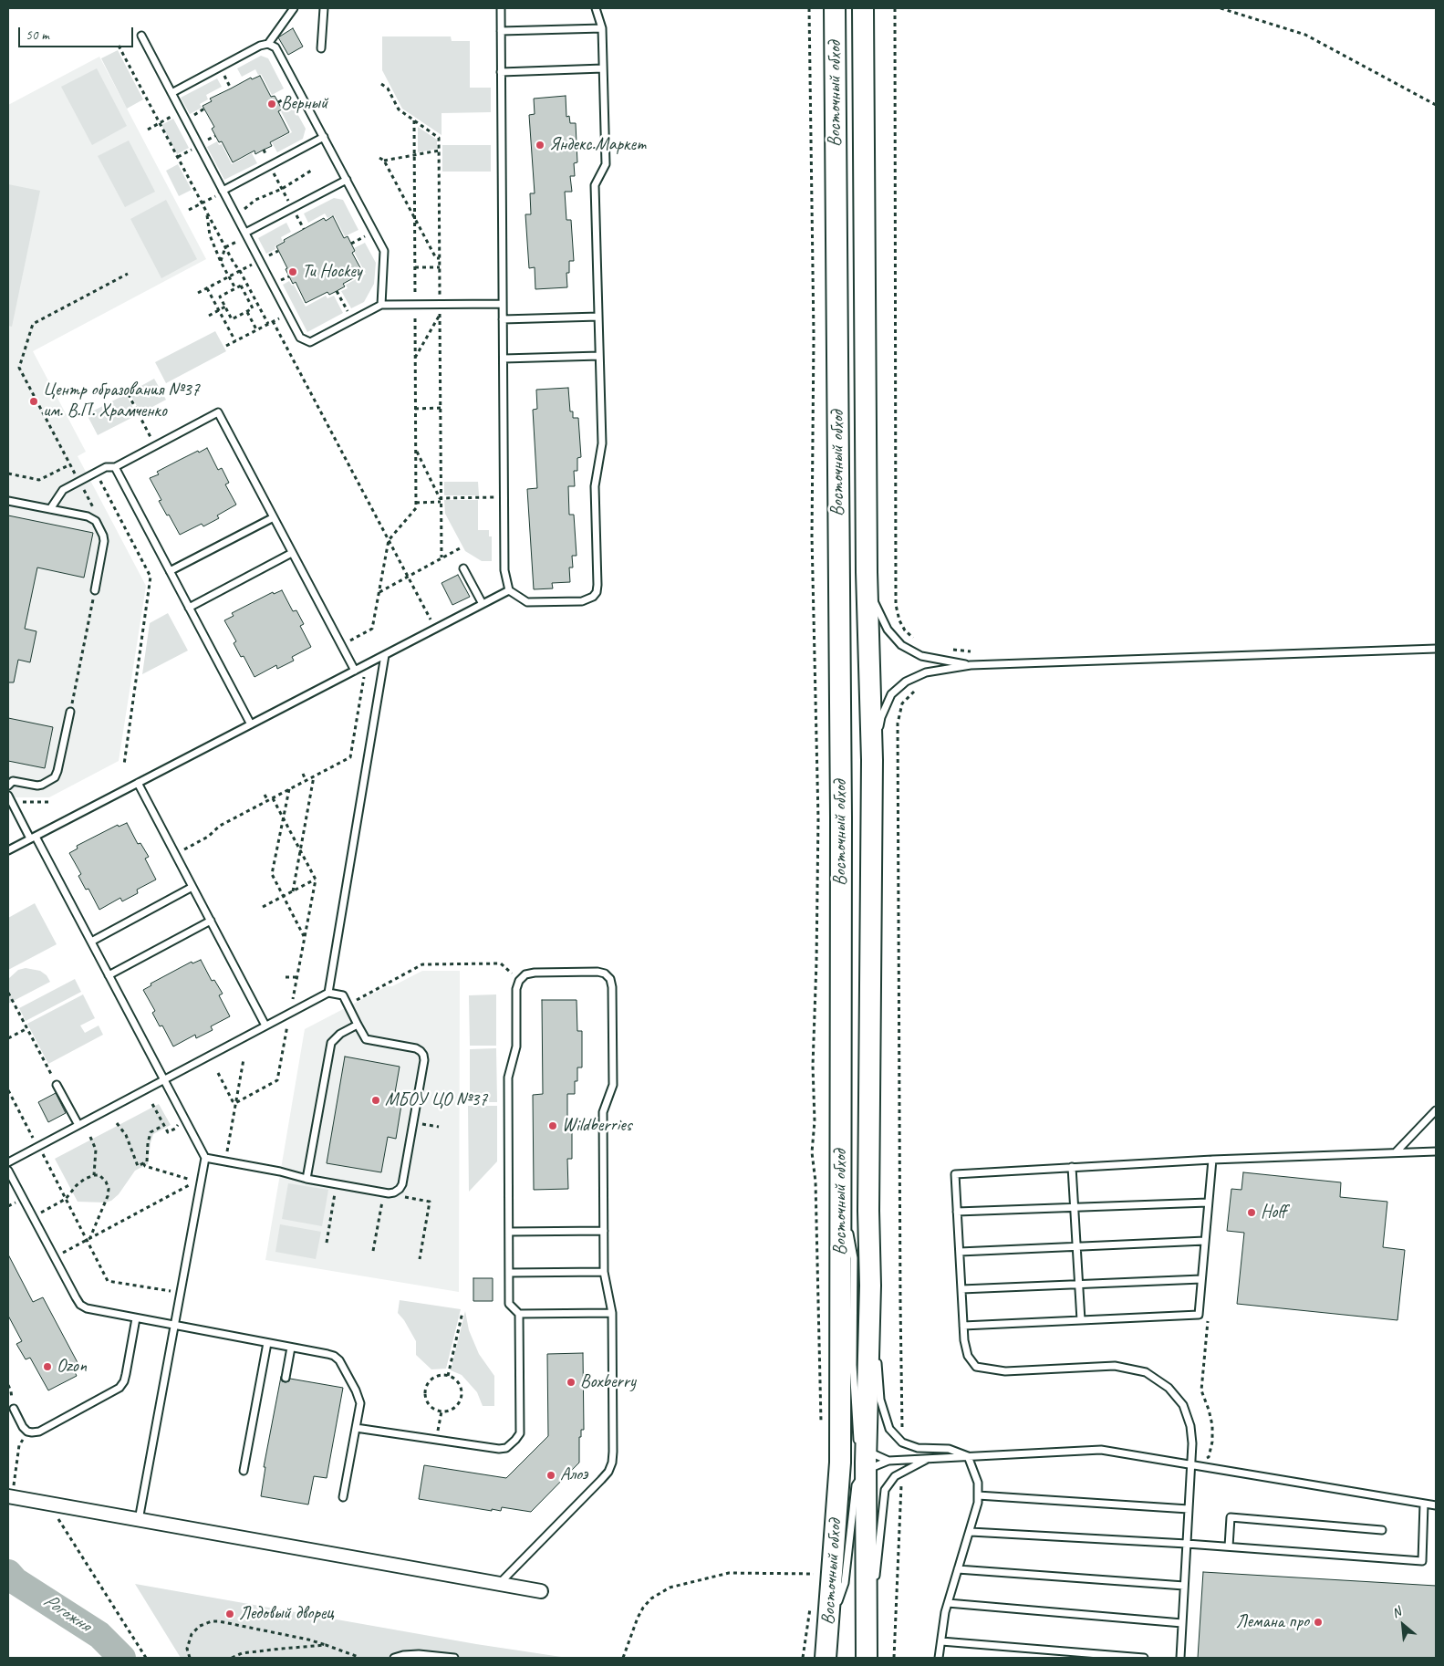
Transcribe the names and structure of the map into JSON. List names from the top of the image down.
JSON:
{
  "streets": {
    "main road": ["Восточный обход"]
  },
  "water": ["Рогожня"],
  "places": [
    "Верный",
    "Яндекс.Маркет",
    "Tu Hockey",
    "Центр образования №37 им. В.П. Храмченко",
    "МБОУ ЦО №37",
    "Wildberries",
    "Hoff",
    "Ozon",
    "Boxberry",
    "Алоэ",
    "Ледовый дворец",
    "Лемана про"
  ],
  "scale_bar": "50 m",
  "north": "top left"
}
